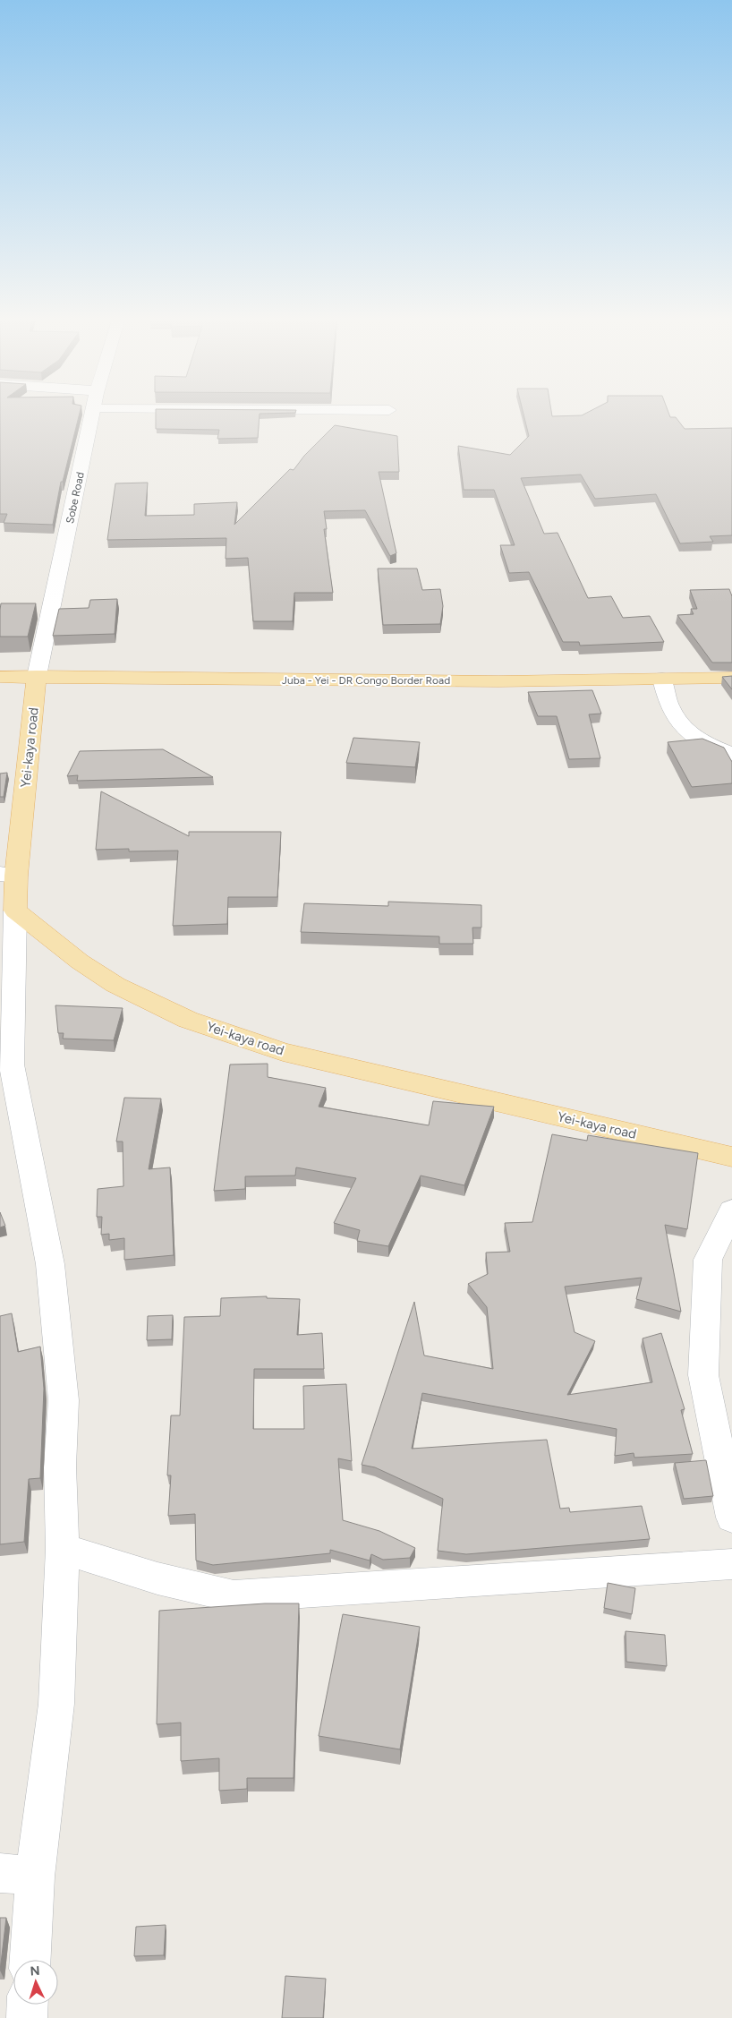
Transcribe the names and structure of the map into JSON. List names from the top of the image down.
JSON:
{
  "streets": {
    "main road": ["Juba - Yei - DR Congo Border Road", "Yei-kaya road"],
    "street": ["Sobe Road"]
  },
  "crossings": [
    ["Sobe Road", "Juba - Yei - DR Congo Border Road"],
    ["Sobe Road", "Yei-kaya road"],
    ["Juba - Yei - DR Congo Border Road", "Yei-kaya road"]
  ],
  "north": "top"
}
